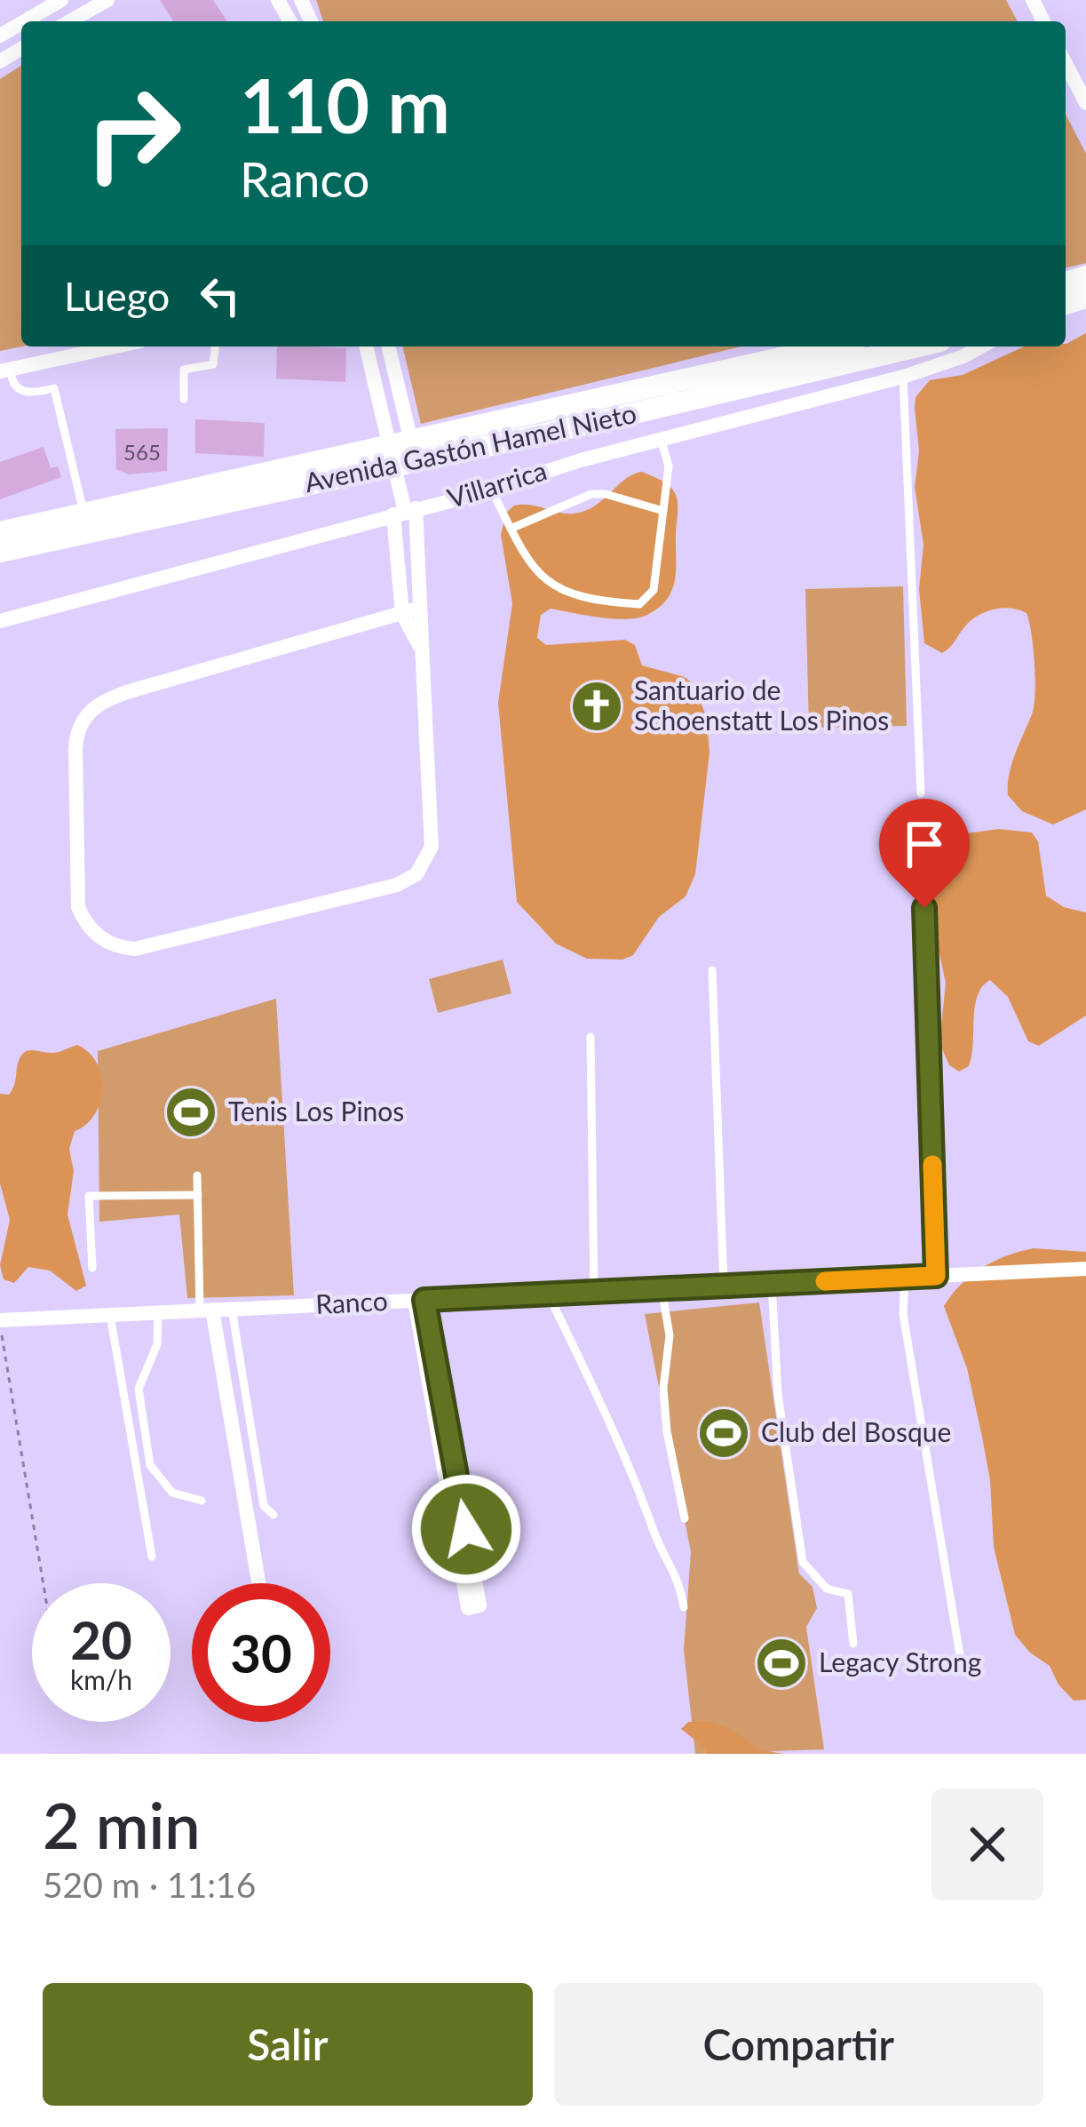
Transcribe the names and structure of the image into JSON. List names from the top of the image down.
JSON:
{
  "streets": {
    "main road": ["Avenida Gastón Hamel Nieto"],
    "street": ["Villarrica", "Ranco"]
  },
  "places": {
    "church": ["Santuario de Schoenstatt Los Pinos"],
    "sports": ["Tenis Los Pinos", "Club del Bosque", "Legacy Strong"]
  },
  "house_numbers": ["565"],
  "page": {
    "turn": ["110 m", "Ranco"],
    "then": "Luego",
    "speed": "20 km/h",
    "limit": "30",
    "heading": ["2 min", "520 m · 11:16"],
    "buttons": ["Salir", "Compartir"]
  }
}
